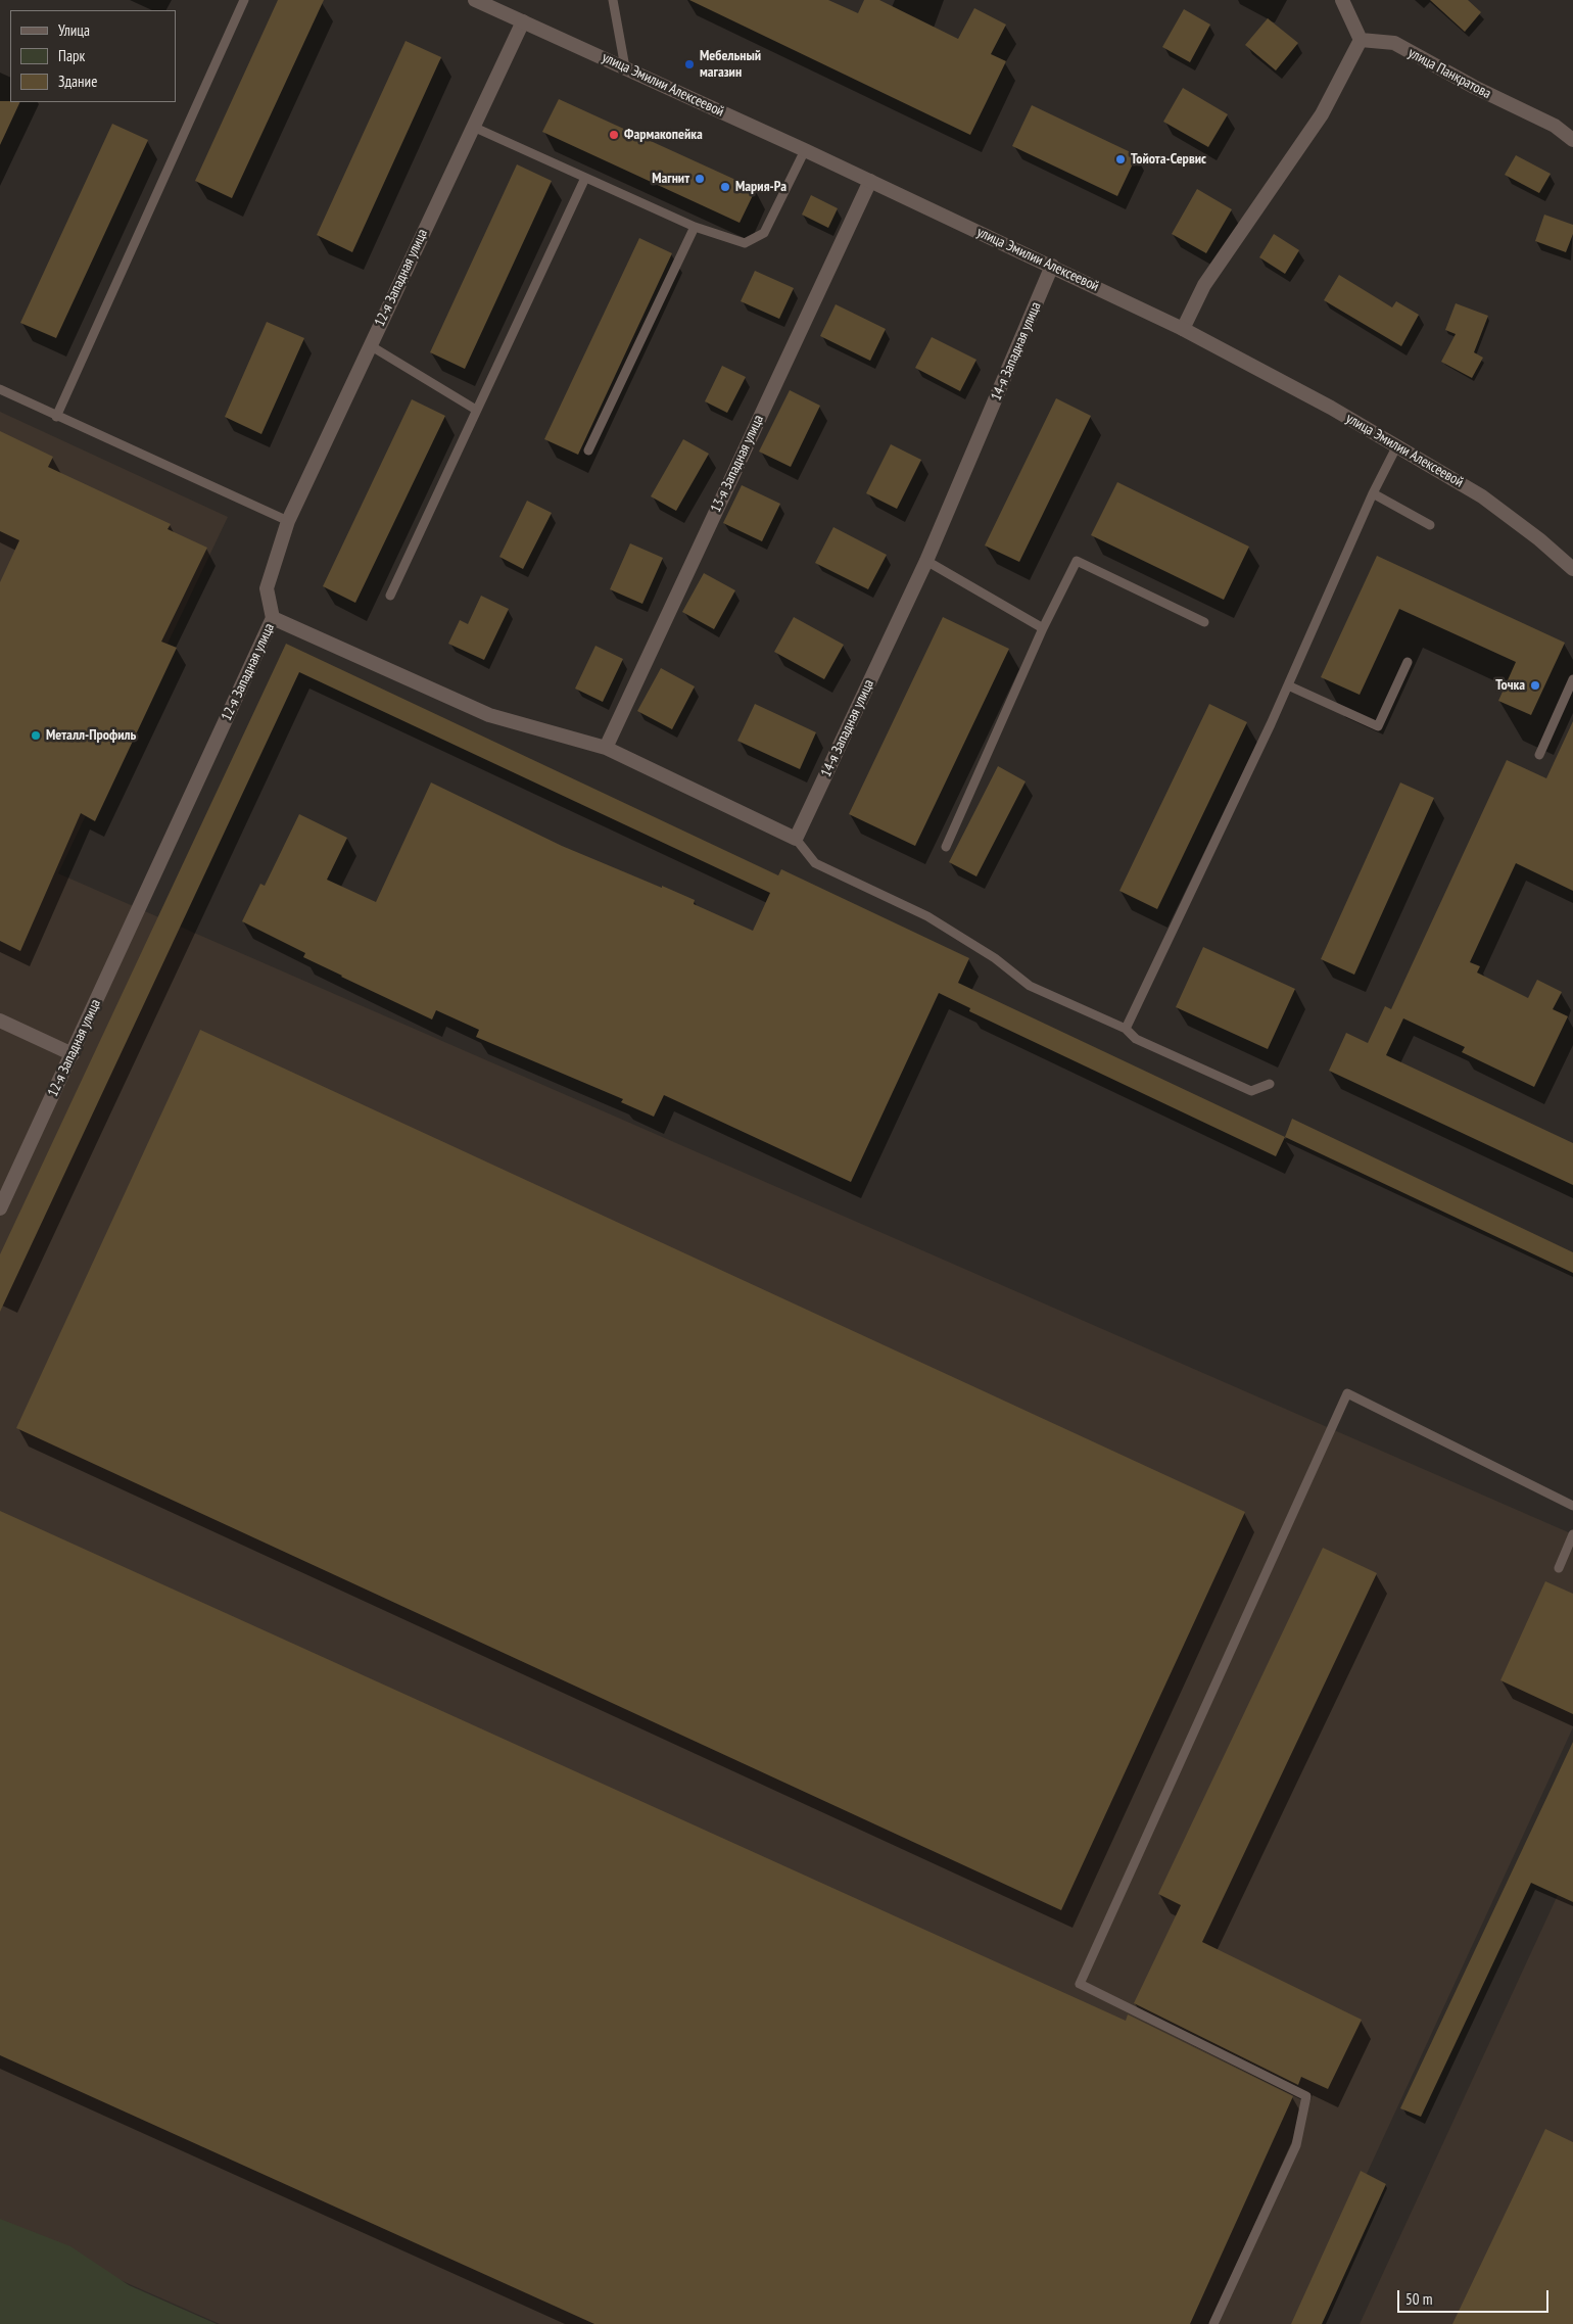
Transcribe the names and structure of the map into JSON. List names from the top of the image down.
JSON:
{
  "streets": {
    "street": [
      "улица Панкратова",
      "улица Эмилии Алексеевой",
      "12-я Западная улица",
      "14-я Западная улица",
      "13-я Западная улица"
    ]
  },
  "crossings": [
    ["улица Эмилии Алексеевой", "12-я Западная улица"],
    ["улица Эмилии Алексеевой", "14-я Западная улица"],
    ["улица Эмилии Алексеевой", "13-я Западная улица"]
  ],
  "places": [
    "Мебельный магазин",
    "Фармакопейка",
    "Тойота-Сервис",
    "Магнит",
    "Мария-Ра",
    "Точка",
    "Металл-Профиль"
  ],
  "legend": ["Улица", "Парк", "Здание"],
  "scale_bar": "50 m"
}
